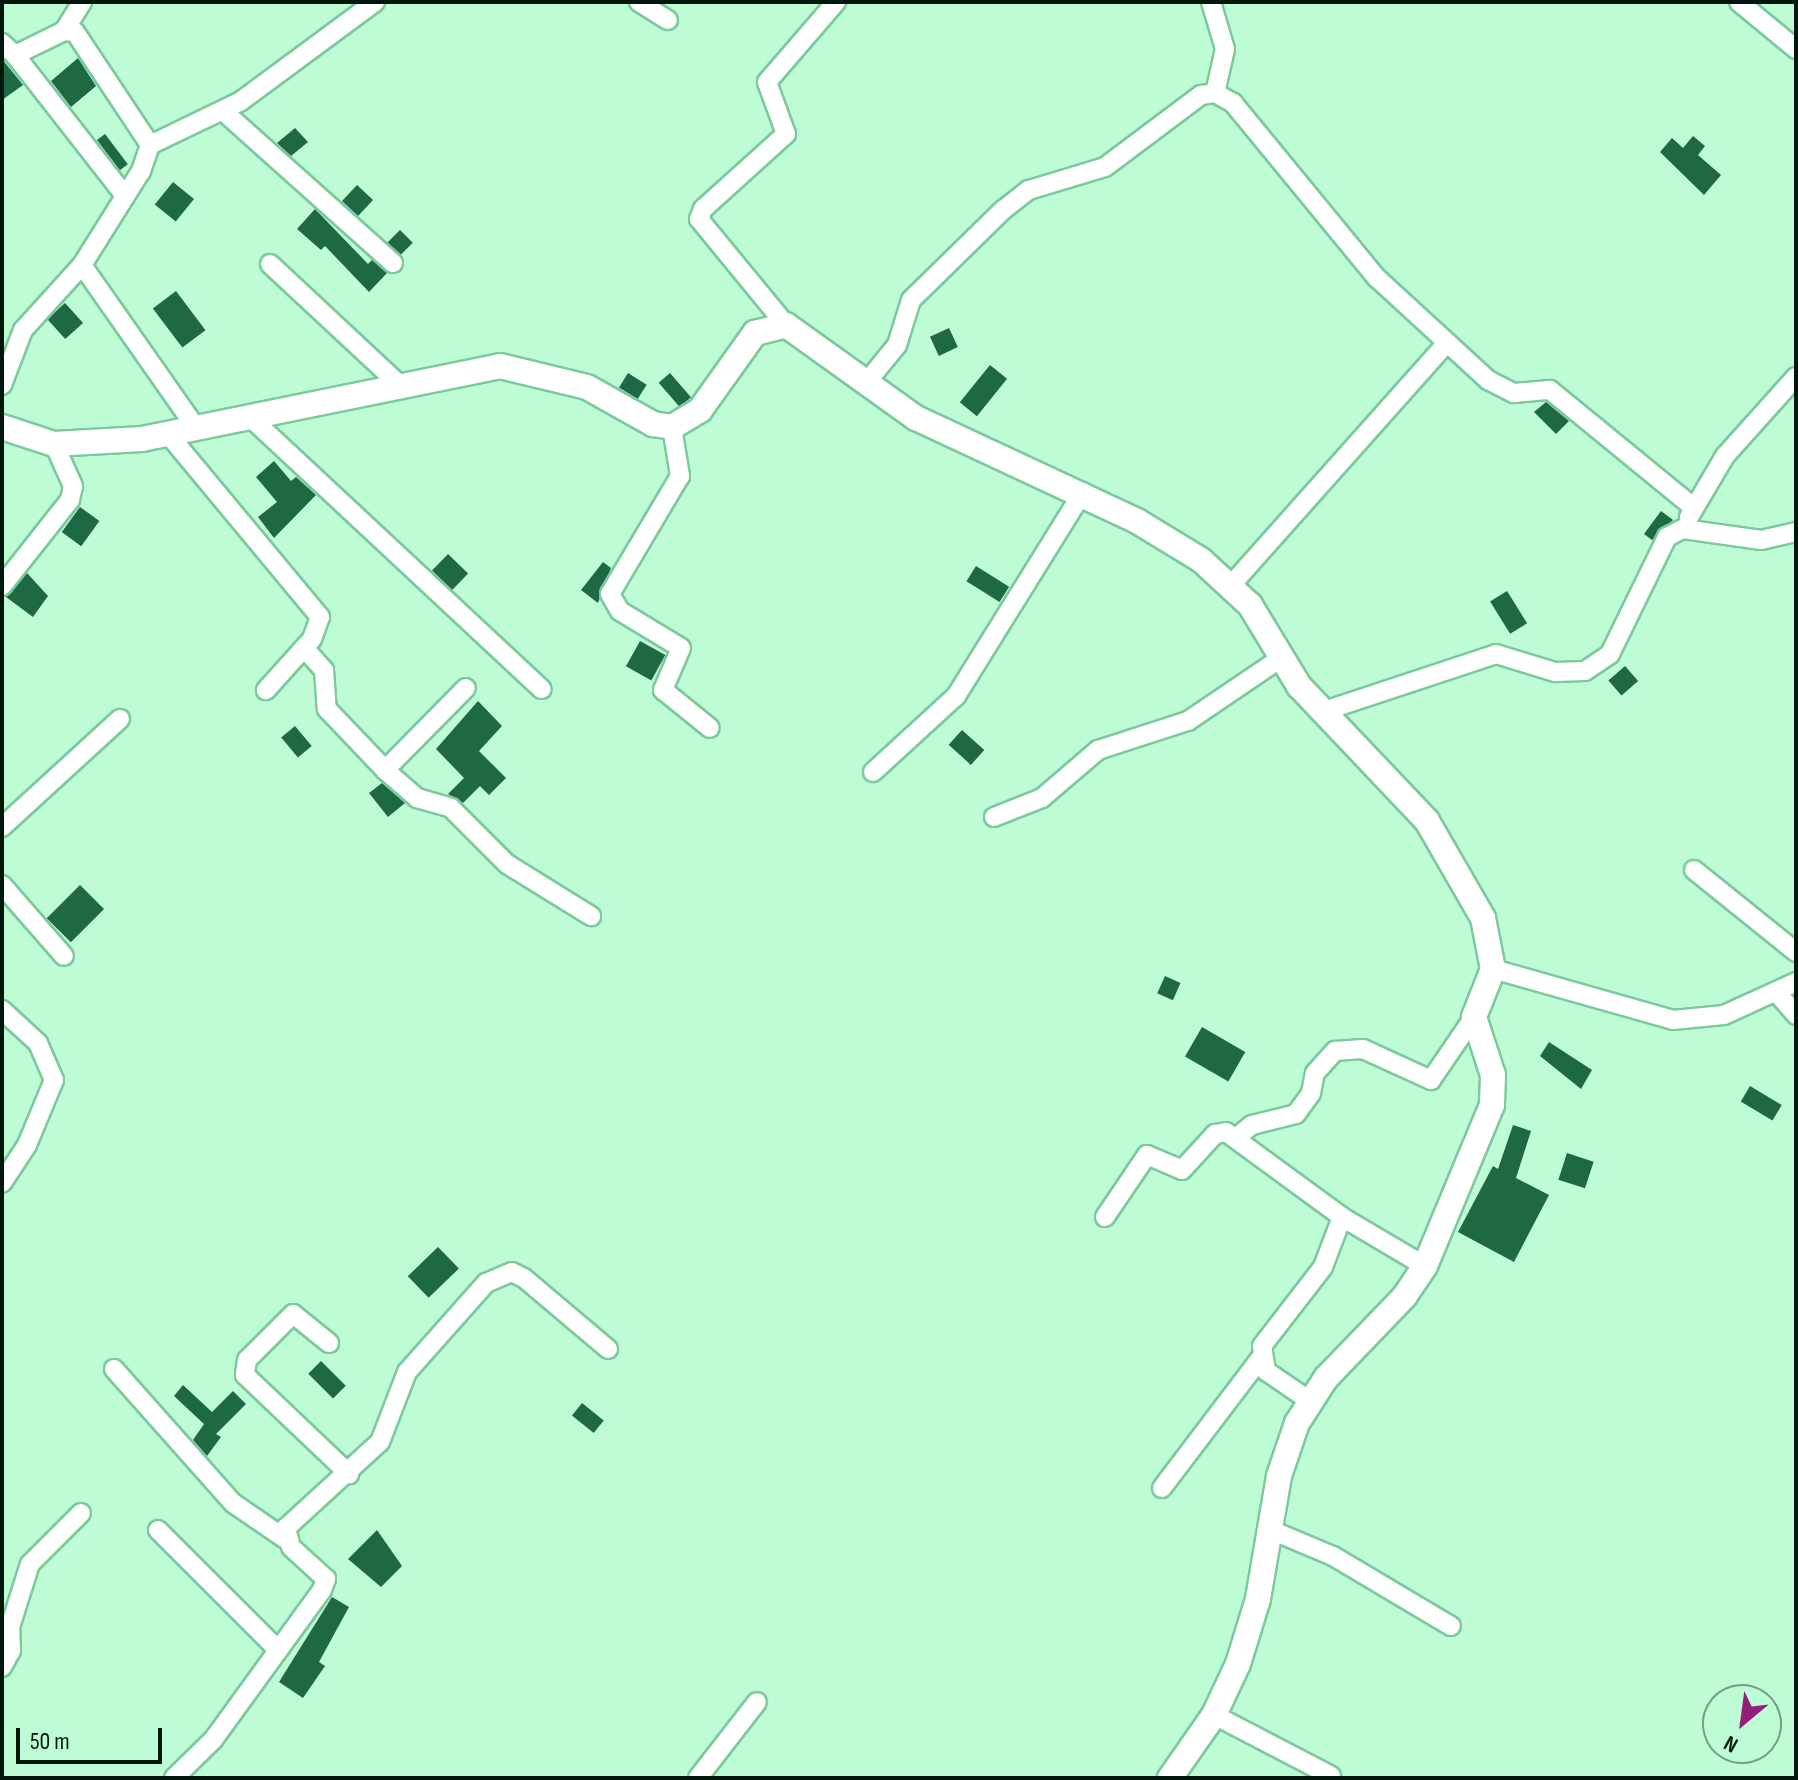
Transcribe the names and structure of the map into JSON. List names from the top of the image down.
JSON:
{
  "scale_bar": "50 m",
  "north": "bottom left"
}
